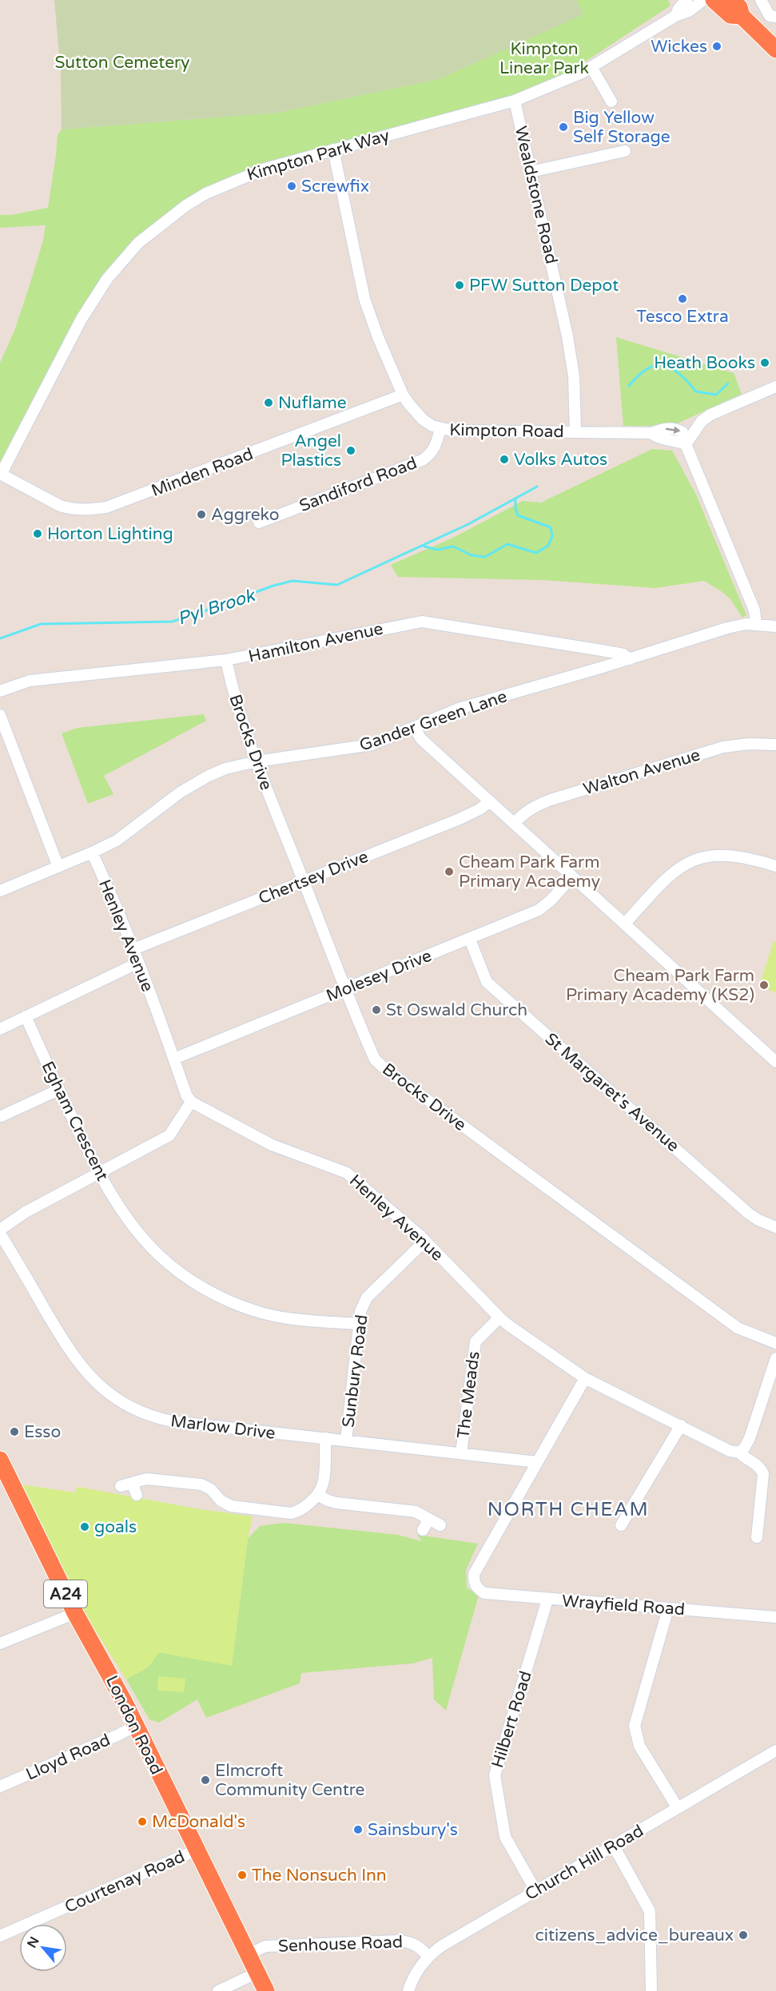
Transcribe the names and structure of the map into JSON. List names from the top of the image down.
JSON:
{
  "streets": {
    "highway": ["A24", "London Road"],
    "street": [
      "Kimpton Park Way",
      "Wealdstone Road",
      "Kimpton Road",
      "Minden Road",
      "Sandiford Road",
      "Hamilton Avenue",
      "Gander Green Lane",
      "Brocks Drive",
      "Walton Avenue",
      "Chertsey Drive",
      "Henley Avenue",
      "Molesey Drive",
      "St Margaret's Avenue",
      "Egham Crescent",
      "Sunbury Road",
      "The Meads",
      "Marlow Drive",
      "Wrayfield Road",
      "Hilbert Road",
      "Lloyd Road",
      "Church Hill Road",
      "Courtenay Road",
      "Senhouse Road"
    ]
  },
  "crossings": [
    ["Kimpton Park Way", "Wealdstone Road"],
    ["Kimpton Park Way", "Kimpton Road"],
    ["Kimpton Park Way", "Minden Road"],
    ["Wealdstone Road", "Kimpton Road"],
    ["Kimpton Road", "Minden Road"],
    ["Kimpton Road", "Sandiford Road"],
    ["Hamilton Avenue", "Gander Green Lane"],
    ["Hamilton Avenue", "Brocks Drive"],
    ["Gander Green Lane", "Brocks Drive"],
    ["Gander Green Lane", "Henley Avenue"],
    ["Brocks Drive", "Chertsey Drive"],
    ["Brocks Drive", "Molesey Drive"],
    ["Chertsey Drive", "Henley Avenue"],
    ["Henley Avenue", "Molesey Drive"],
    ["Henley Avenue", "Sunbury Road"],
    ["Henley Avenue", "The Meads"],
    ["Molesey Drive", "St Margaret's Avenue"],
    ["Egham Crescent", "Sunbury Road"],
    ["Sunbury Road", "Marlow Drive"],
    ["The Meads", "Marlow Drive"],
    ["Marlow Drive", "Wrayfield Road"],
    ["Wrayfield Road", "Hilbert Road"],
    ["Hilbert Road", "Church Hill Road"],
    ["London Road", "Lloyd Road"],
    ["London Road", "Courtenay Road"],
    ["London Road", "Senhouse Road"],
    ["Church Hill Road", "Senhouse Road"]
  ],
  "districts": ["NORTH CHEAM"],
  "water": ["Pyl Brook"],
  "parks": ["Kimpton Linear Park", "Sutton Cemetery"],
  "places": [
    "Wickes",
    "Big Yellow Self Storage",
    "Screwfix",
    "PFW Sutton Depot",
    "Tesco Extra",
    "Heath Books",
    "Nuflame",
    "Angel Plastics",
    "Volks Autos",
    "Aggreko",
    "Horton Lighting",
    "Cheam Park Farm Primary Academy",
    "Cheam Park Farm Primary Academy (KS2)",
    "St Oswald Church",
    "Esso",
    "goals",
    "Elmcroft Community Centre",
    "McDonald's",
    "Sainsbury's",
    "The Nonsuch Inn",
    "citizens_advice_bureaux"
  ],
  "north": "top left"
}
